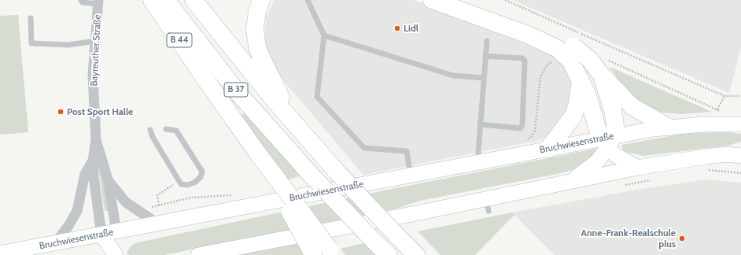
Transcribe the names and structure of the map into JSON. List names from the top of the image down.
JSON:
{
  "streets": {
    "highway": ["B 44", "B 37"],
    "main road": ["Bruchwiesenstraße"],
    "street": ["Bayreuther Straße"]
  },
  "crossings": [
    ["Bayreuther Straße", "Bruchwiesenstraße"]
  ],
  "places": ["Lidl", "Post Sport Halle", "Anne-Frank-Realschule plus"]
}
